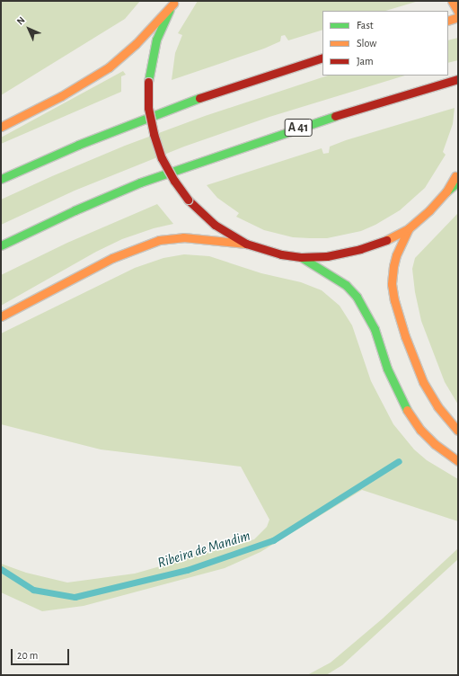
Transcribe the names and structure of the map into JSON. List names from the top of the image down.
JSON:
{
  "streets": {
    "main road": ["A 41"]
  },
  "water": ["Ribeira de Mandim"],
  "legend": ["Fast", "Slow", "Jam"],
  "scale_bar": "20 m",
  "north": "top left"
}
